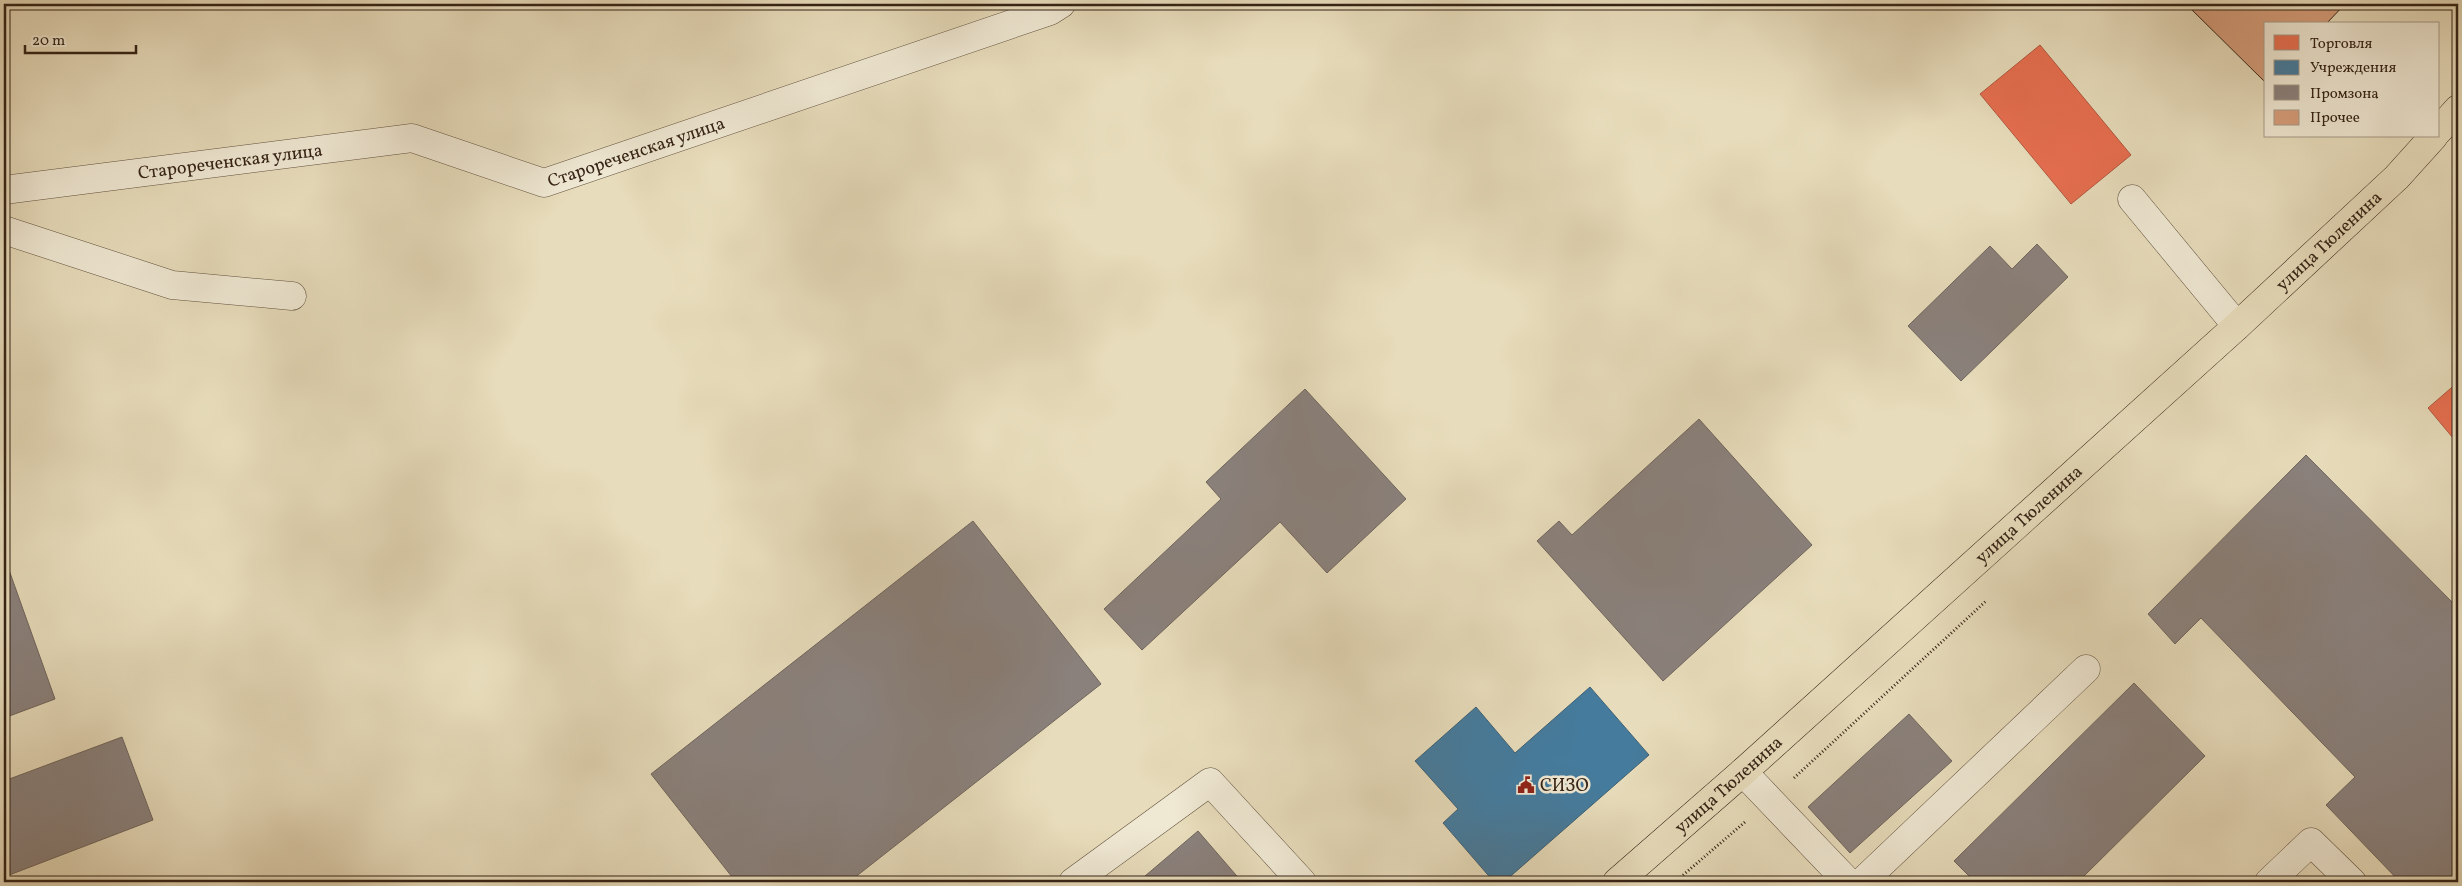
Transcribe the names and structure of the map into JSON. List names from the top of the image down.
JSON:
{
  "streets": {
    "main road": ["улица Тюленина"],
    "street": ["Старореченская улица"]
  },
  "places": {
    "public building": ["СИЗО"]
  },
  "legend": [
    "Торговля",
    "Учреждения",
    "Промзона",
    "Прочее"
  ],
  "scale_bar": "20 m"
}
